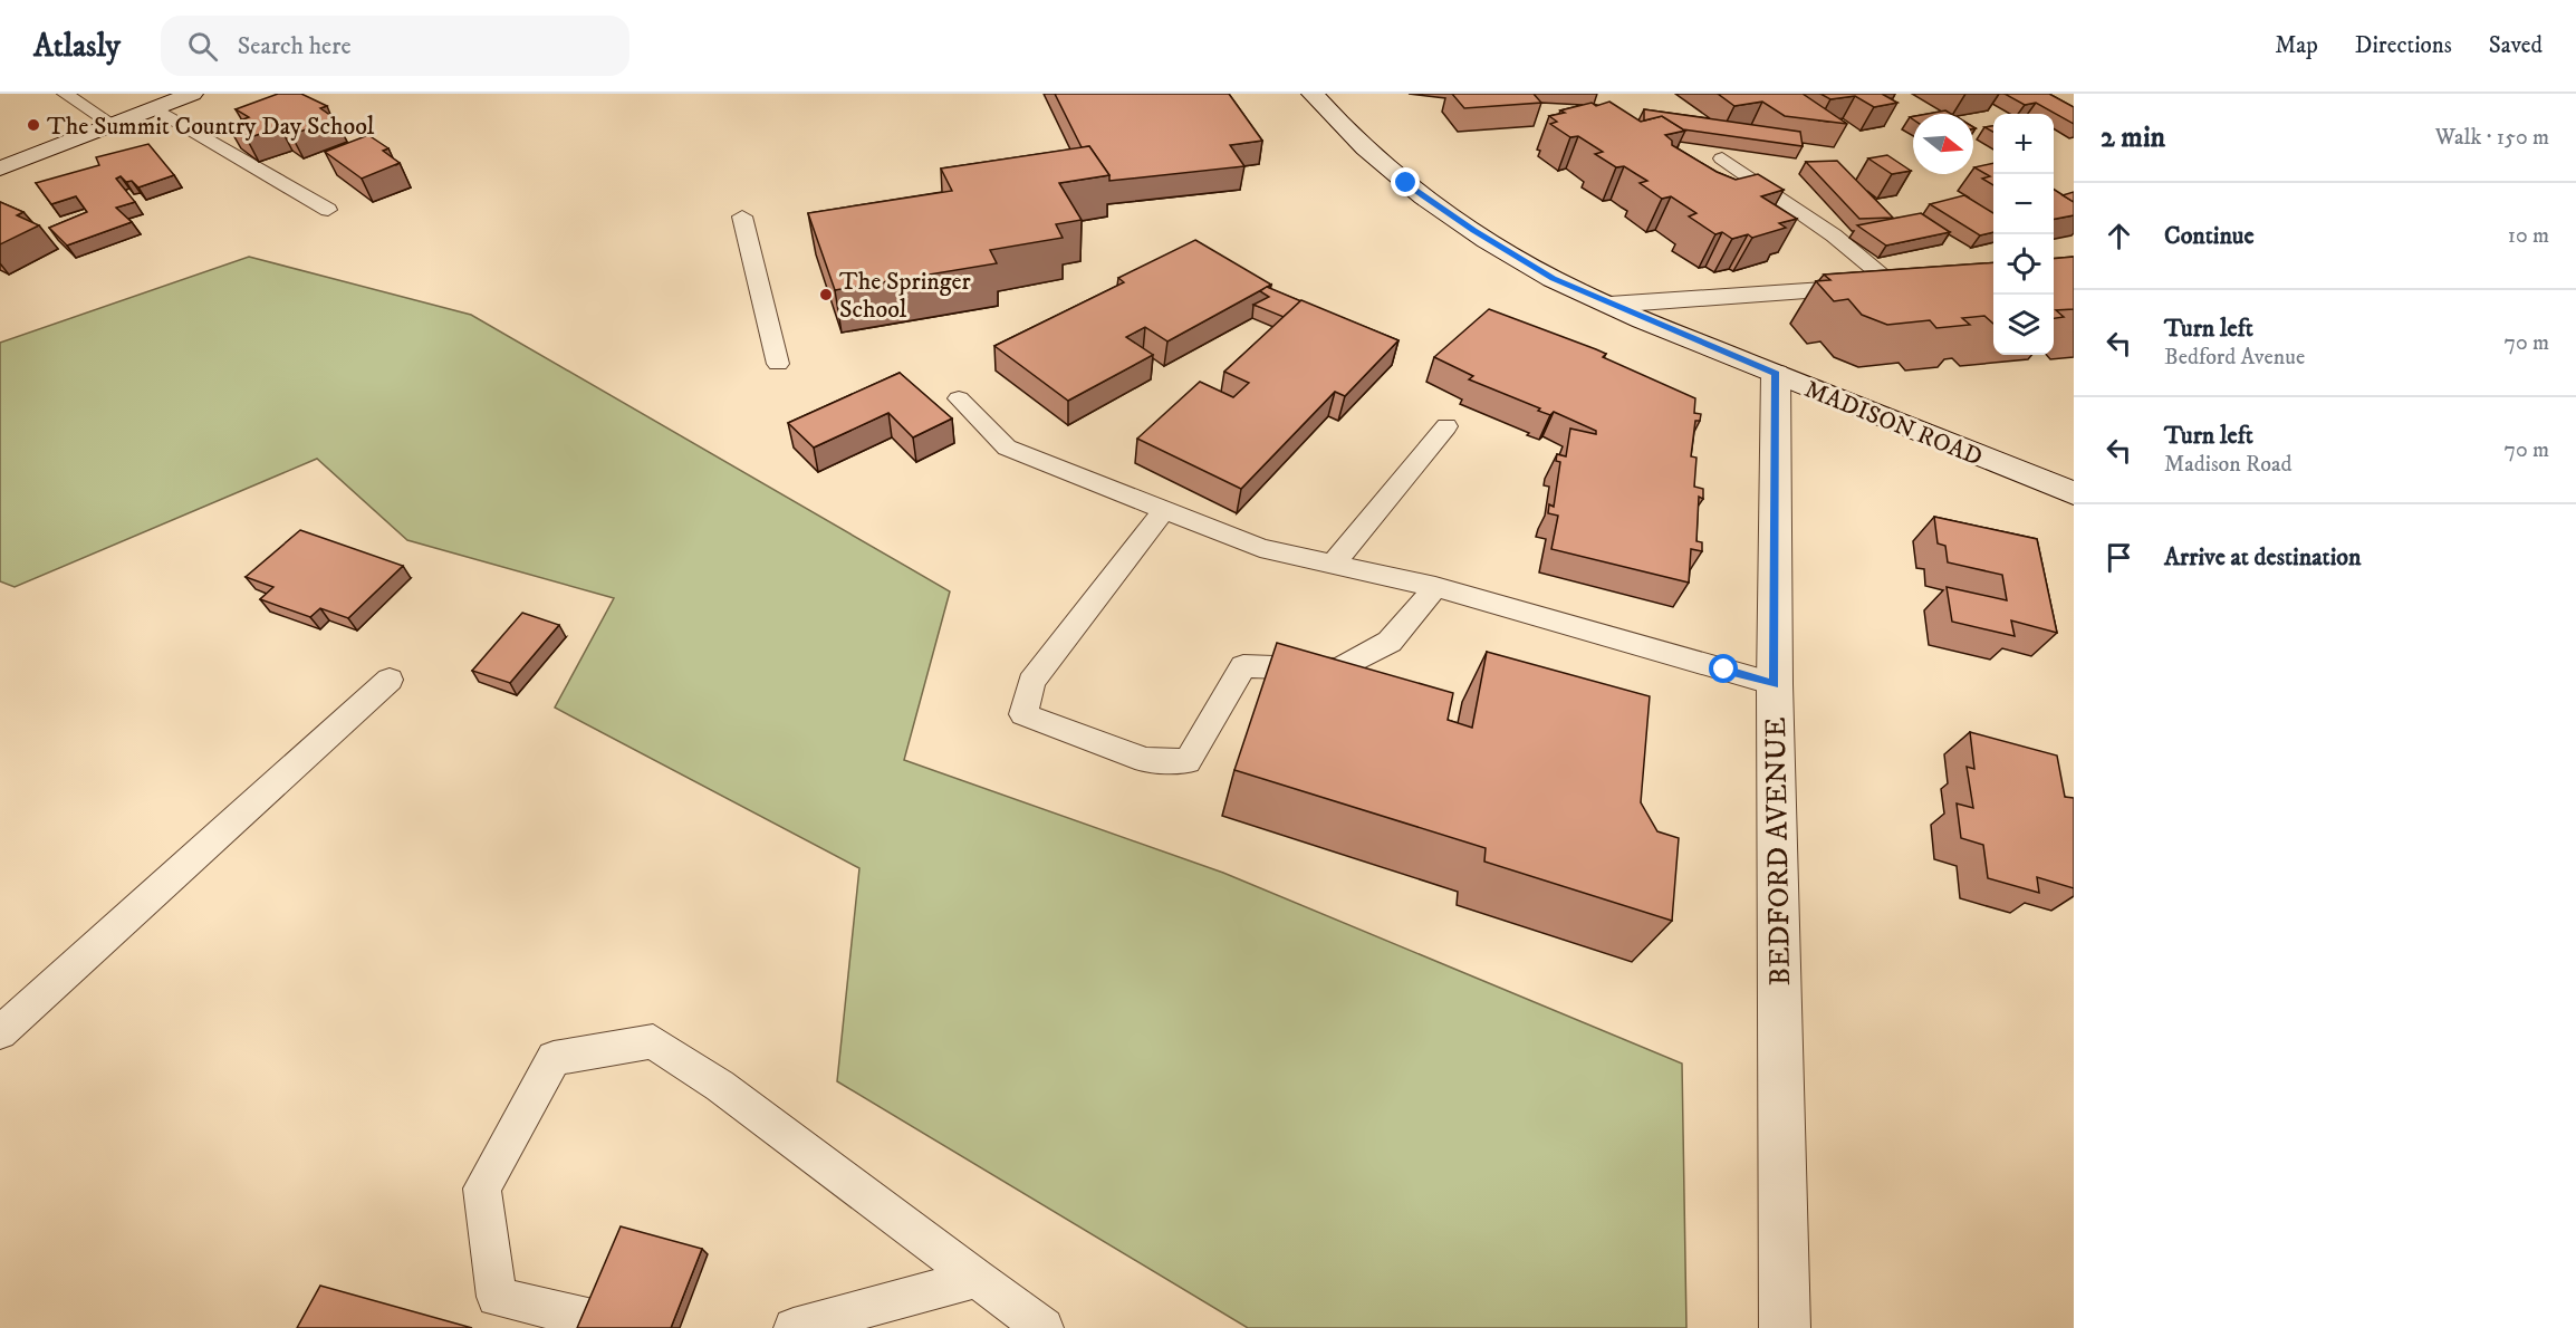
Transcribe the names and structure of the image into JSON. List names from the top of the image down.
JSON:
{
  "streets": {
    "street": ["MADISON ROAD", "BEDFORD AVENUE"]
  },
  "crossings": [
    ["MADISON ROAD", "BEDFORD AVENUE"]
  ],
  "places": ["The Summit Country Day School", "The Springer School"],
  "north": "right",
  "page": {
    "header": "Atlasly",
    "search": "Search here",
    "nav": ["Map", "Directions", "Saved"],
    "heading": ["2 min", "Walk · 150 m"],
    "map_buttons": ["+", "−"],
    "list": [
      ["Continue", "10 m"],
      ["Turn left", "Bedford Avenue", "70 m"],
      ["Turn left", "Madison Road", "70 m"],
      "Arrive at destination"
    ]
  }
}
